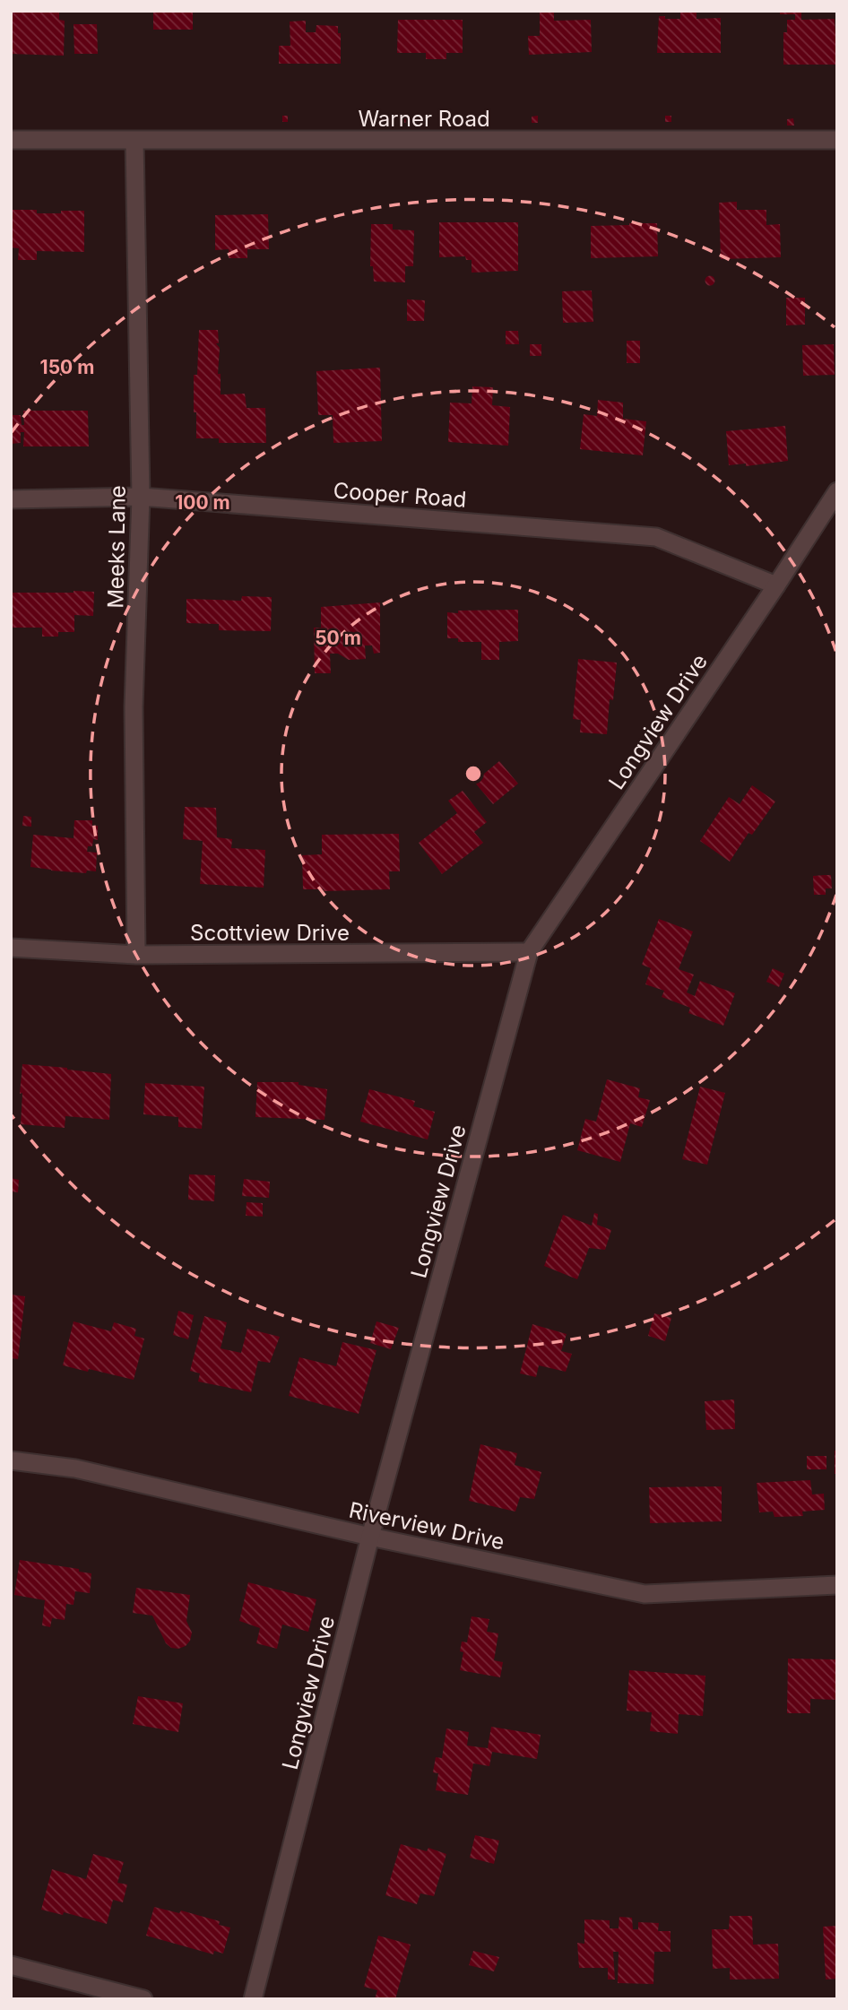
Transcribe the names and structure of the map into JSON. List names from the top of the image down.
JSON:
{
  "streets": {
    "street": [
      "Warner Road",
      "Cooper Road",
      "Meeks Lane",
      "Longview Drive",
      "Scottview Drive",
      "Riverview Drive"
    ]
  },
  "crossings": [
    ["Warner Road", "Meeks Lane"],
    ["Cooper Road", "Meeks Lane"],
    ["Cooper Road", "Longview Drive"],
    ["Meeks Lane", "Scottview Drive"],
    ["Longview Drive", "Scottview Drive"],
    ["Longview Drive", "Riverview Drive"]
  ],
  "rings": ["150 m", "100 m", "50 m"]
}
